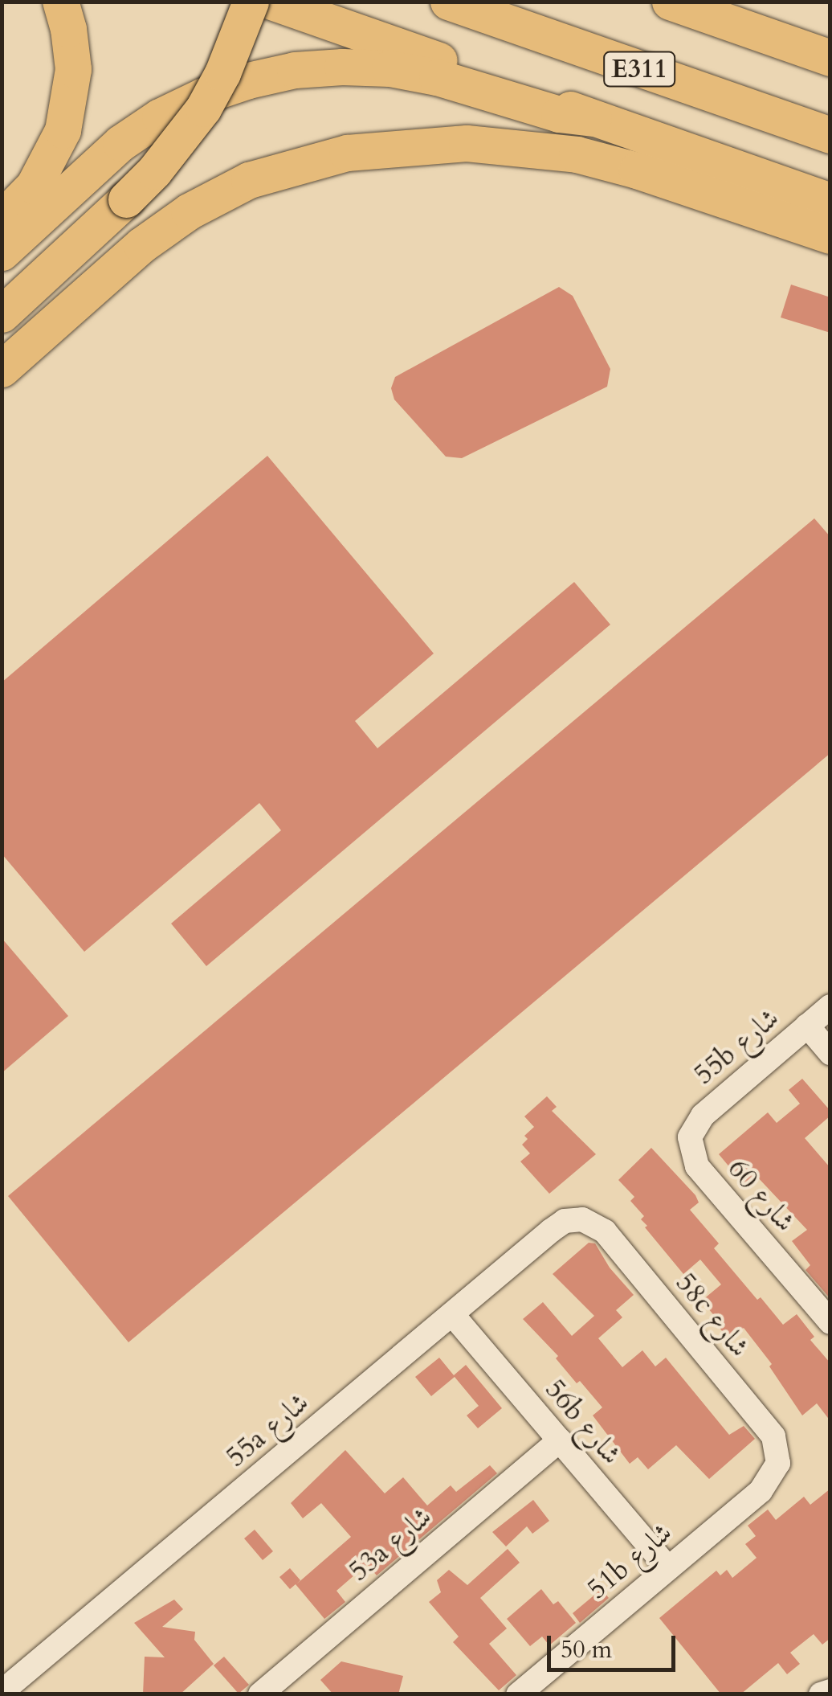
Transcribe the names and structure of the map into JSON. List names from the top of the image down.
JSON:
{
  "streets": {
    "highway": ["E311"],
    "street": [
      "55b شارع",
      "شارع 60",
      "58c شارع",
      "56b شارع",
      "55a شارع",
      "53a شارع",
      "51b شارع"
    ]
  },
  "crossings": [
    ["55b شارع", "شارع 60"],
    ["58c شارع", "55a شارع"],
    ["58c شارع", "51b شارع"],
    ["56b شارع", "55a شارع"],
    ["56b شارع", "53a شارع"],
    ["56b شارع", "51b شارع"]
  ],
  "scale_bar": "50 m"
}
